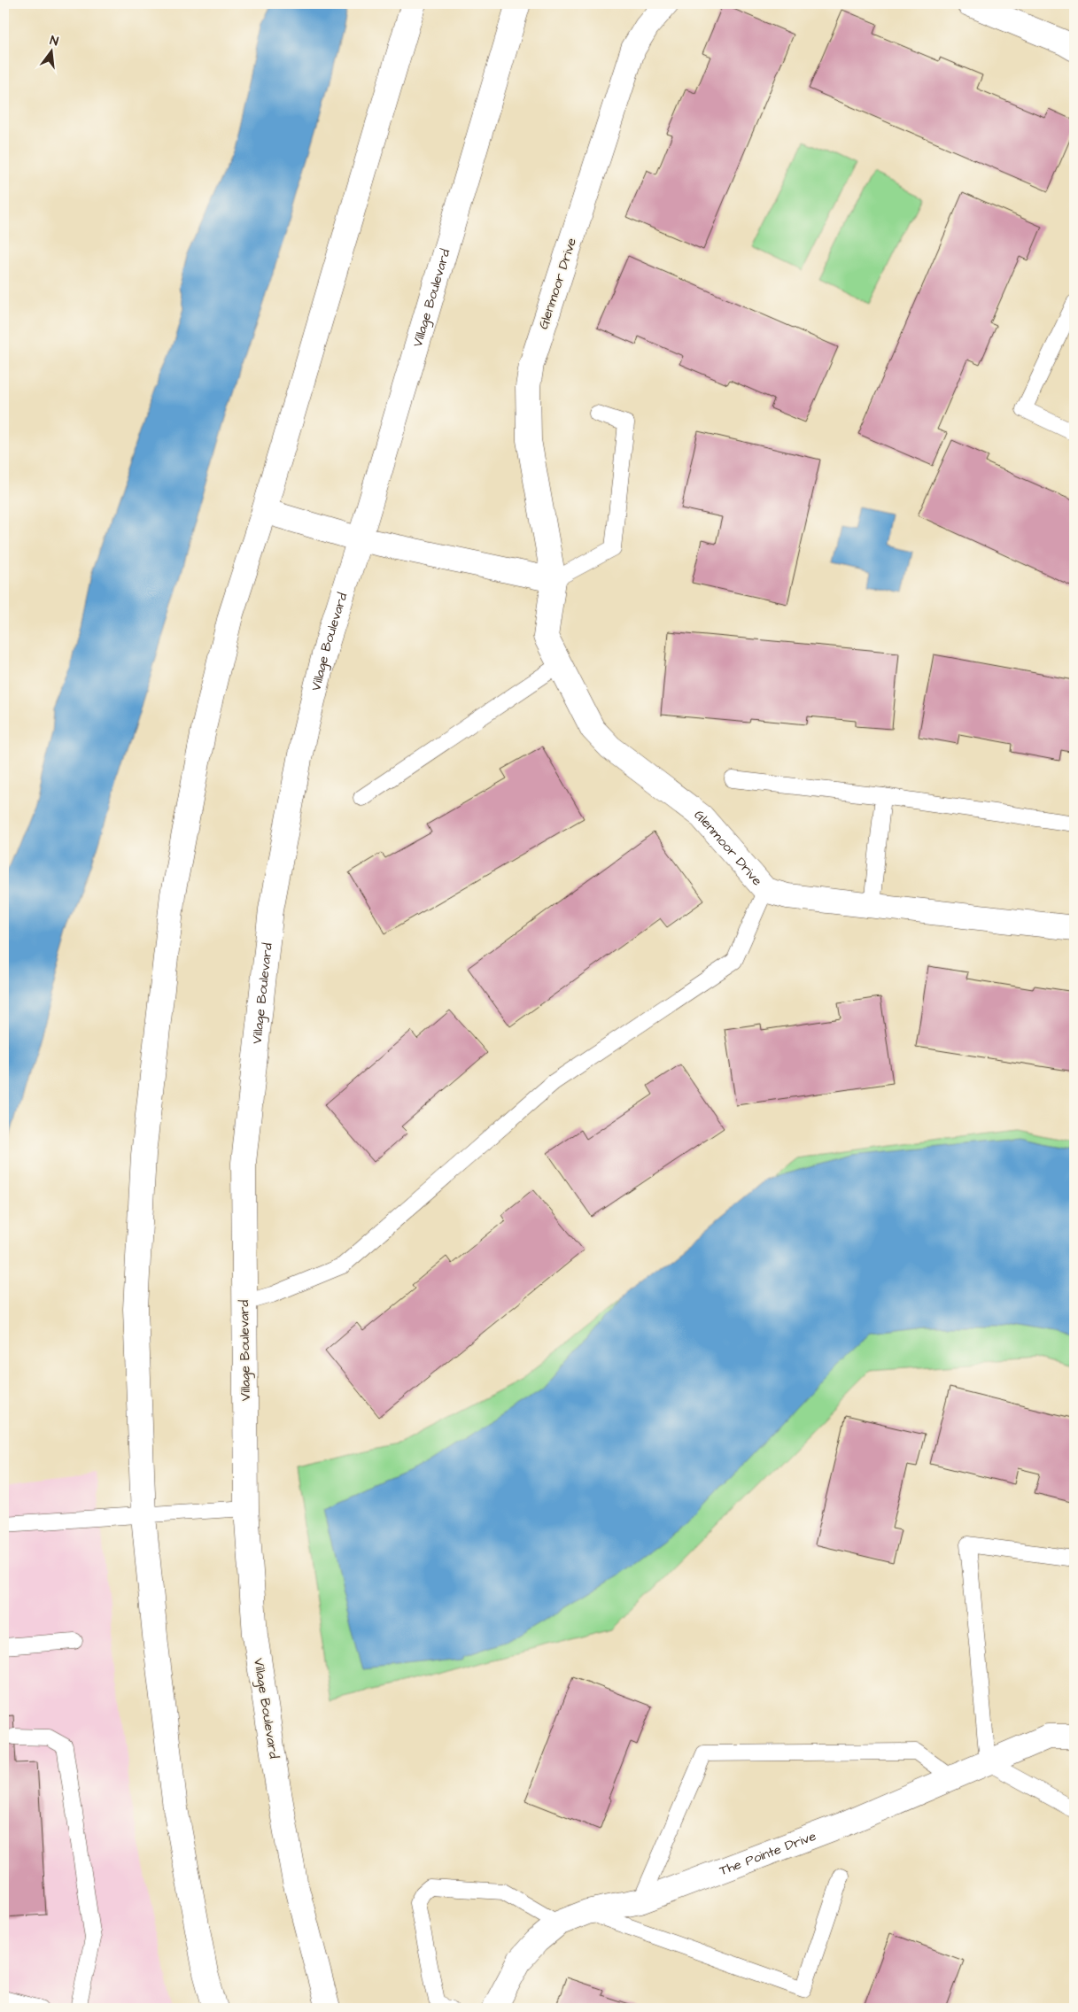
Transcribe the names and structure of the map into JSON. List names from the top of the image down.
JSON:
{
  "streets": {
    "street": ["Glenmoor Drive", "Village Boulevard", "The Pointe Drive"]
  },
  "north": "top"
}
